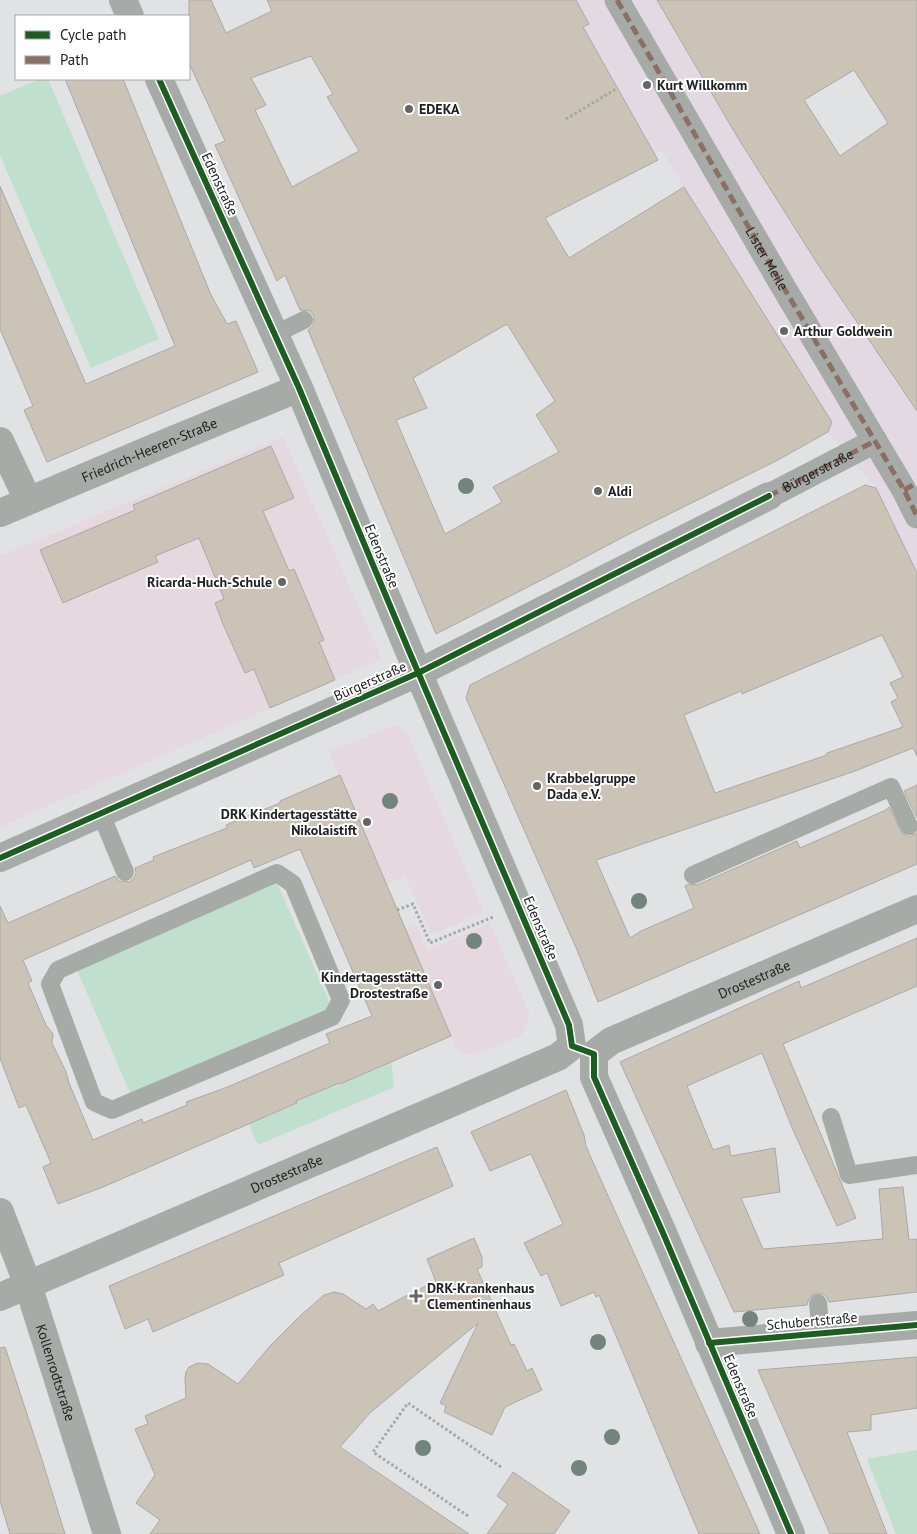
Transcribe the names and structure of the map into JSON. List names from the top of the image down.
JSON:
{
  "streets": {
    "street": [
      "Edenstraße",
      "Lister Meile",
      "Friedrich-Heeren-Straße",
      "Bürgerstraße",
      "Drostestraße",
      "Schubertstraße",
      "Kollenrodtstraße"
    ]
  },
  "crossings": [
    ["Edenstraße", "Friedrich-Heeren-Straße"],
    ["Edenstraße", "Bürgerstraße"],
    ["Edenstraße", "Drostestraße"],
    ["Edenstraße", "Schubertstraße"],
    ["Lister Meile", "Bürgerstraße"],
    ["Drostestraße", "Kollenrodtstraße"]
  ],
  "places": {
    "other": [
      "Kurt Willkomm",
      "EDEKA",
      "Arthur Goldwein",
      "Aldi",
      "Ricarda-Huch-Schule",
      "Krabbelgruppe Dada e.V.",
      "DRK Kindertagesstätte Nikolaistift",
      "Kindertagesstätte Drostestraße"
    ],
    "health": ["DRK-Krankenhaus Clementinenhaus"]
  },
  "legend": ["Cycle path", "Path"]
}
